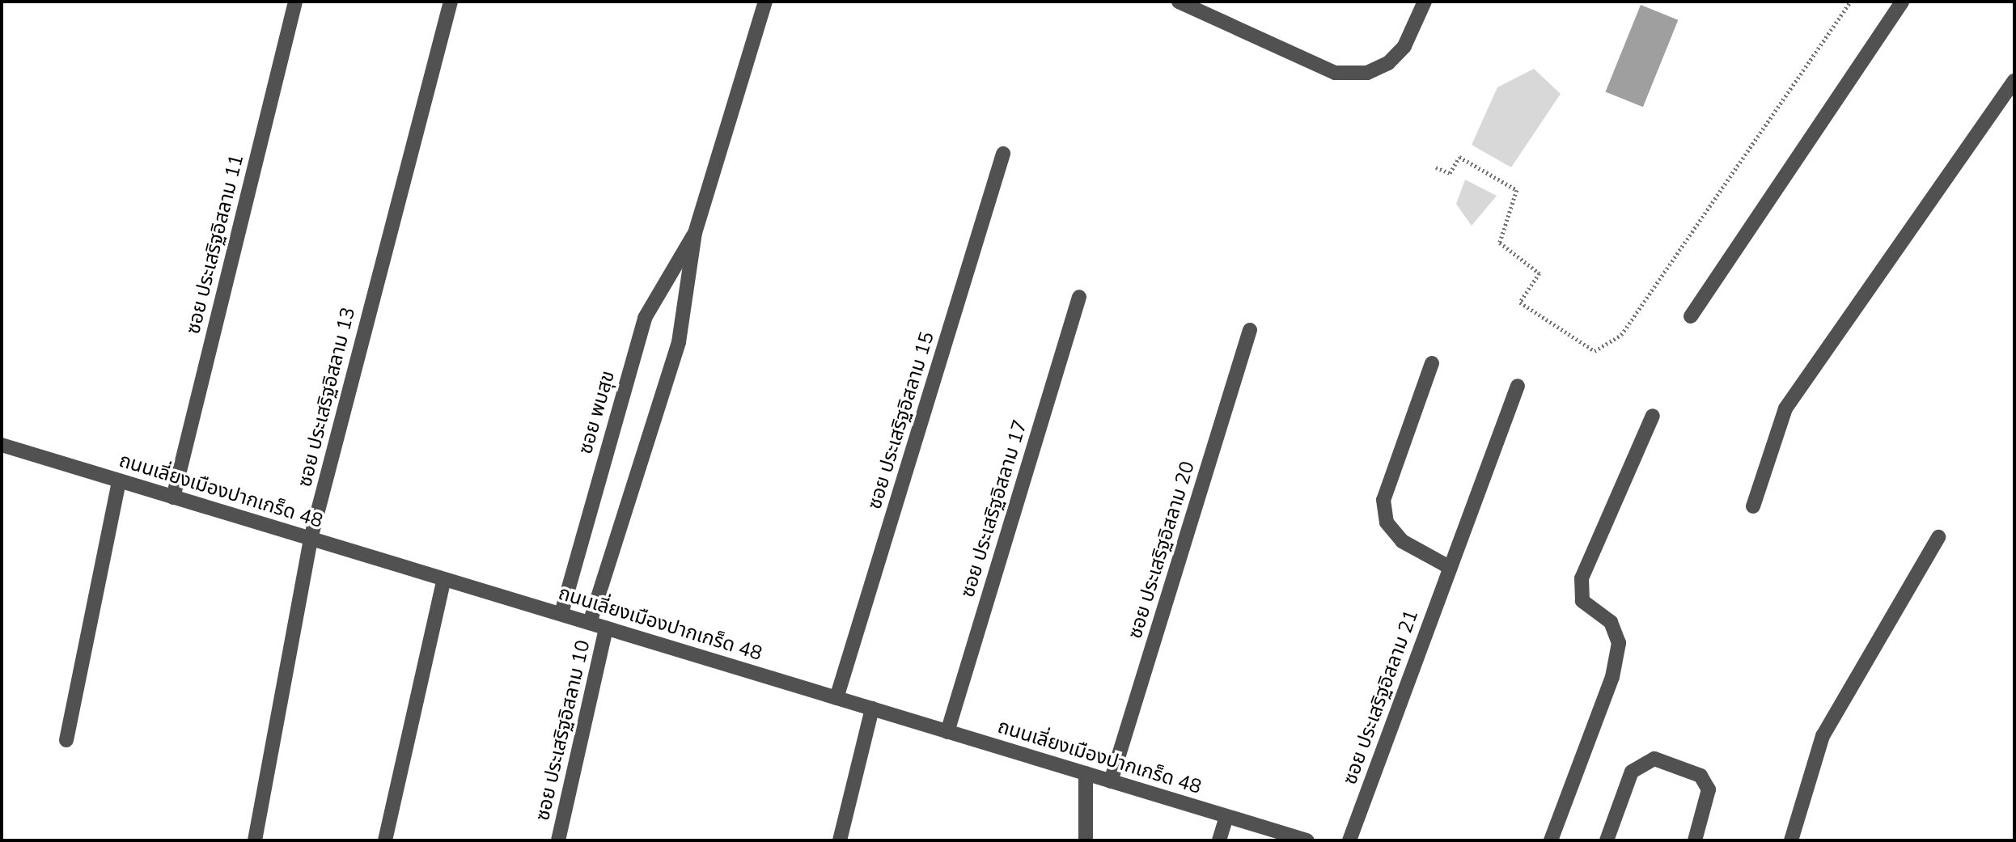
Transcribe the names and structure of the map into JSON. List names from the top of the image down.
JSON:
{
  "streets": {
    "street": [
      "ซอย ประเสริฐอิสลาม 11",
      "ซอย ประเสริฐอิสลาม 13",
      "ซอย พบสุข",
      "ซอย ประเสริฐอิสลาม 15",
      "ถนนเลี่ยงเมืองปากเกร็ด 48",
      "ซอย ประเสริฐอิสลาม 17",
      "ซอย ประเสริฐอิสลาม 20",
      "ซอย ประเสริฐอิสลาม 21",
      "ซอย ประเสริฐอิสลาม 10"
    ]
  },
  "crossings": [
    ["ซอย ประเสริฐอิสลาม 11", "ถนนเลี่ยงเมืองปากเกร็ด 48"],
    ["ซอย ประเสริฐอิสลาม 13", "ถนนเลี่ยงเมืองปากเกร็ด 48"],
    ["ซอย พบสุข", "ถนนเลี่ยงเมืองปากเกร็ด 48"],
    ["ซอย ประเสริฐอิสลาม 15", "ถนนเลี่ยงเมืองปากเกร็ด 48"],
    ["ถนนเลี่ยงเมืองปากเกร็ด 48", "ซอย ประเสริฐอิสลาม 17"],
    ["ถนนเลี่ยงเมืองปากเกร็ด 48", "ซอย ประเสริฐอิสลาม 20"],
    ["ถนนเลี่ยงเมืองปากเกร็ด 48", "ซอย ประเสริฐอิสลาม 10"]
  ]
}
